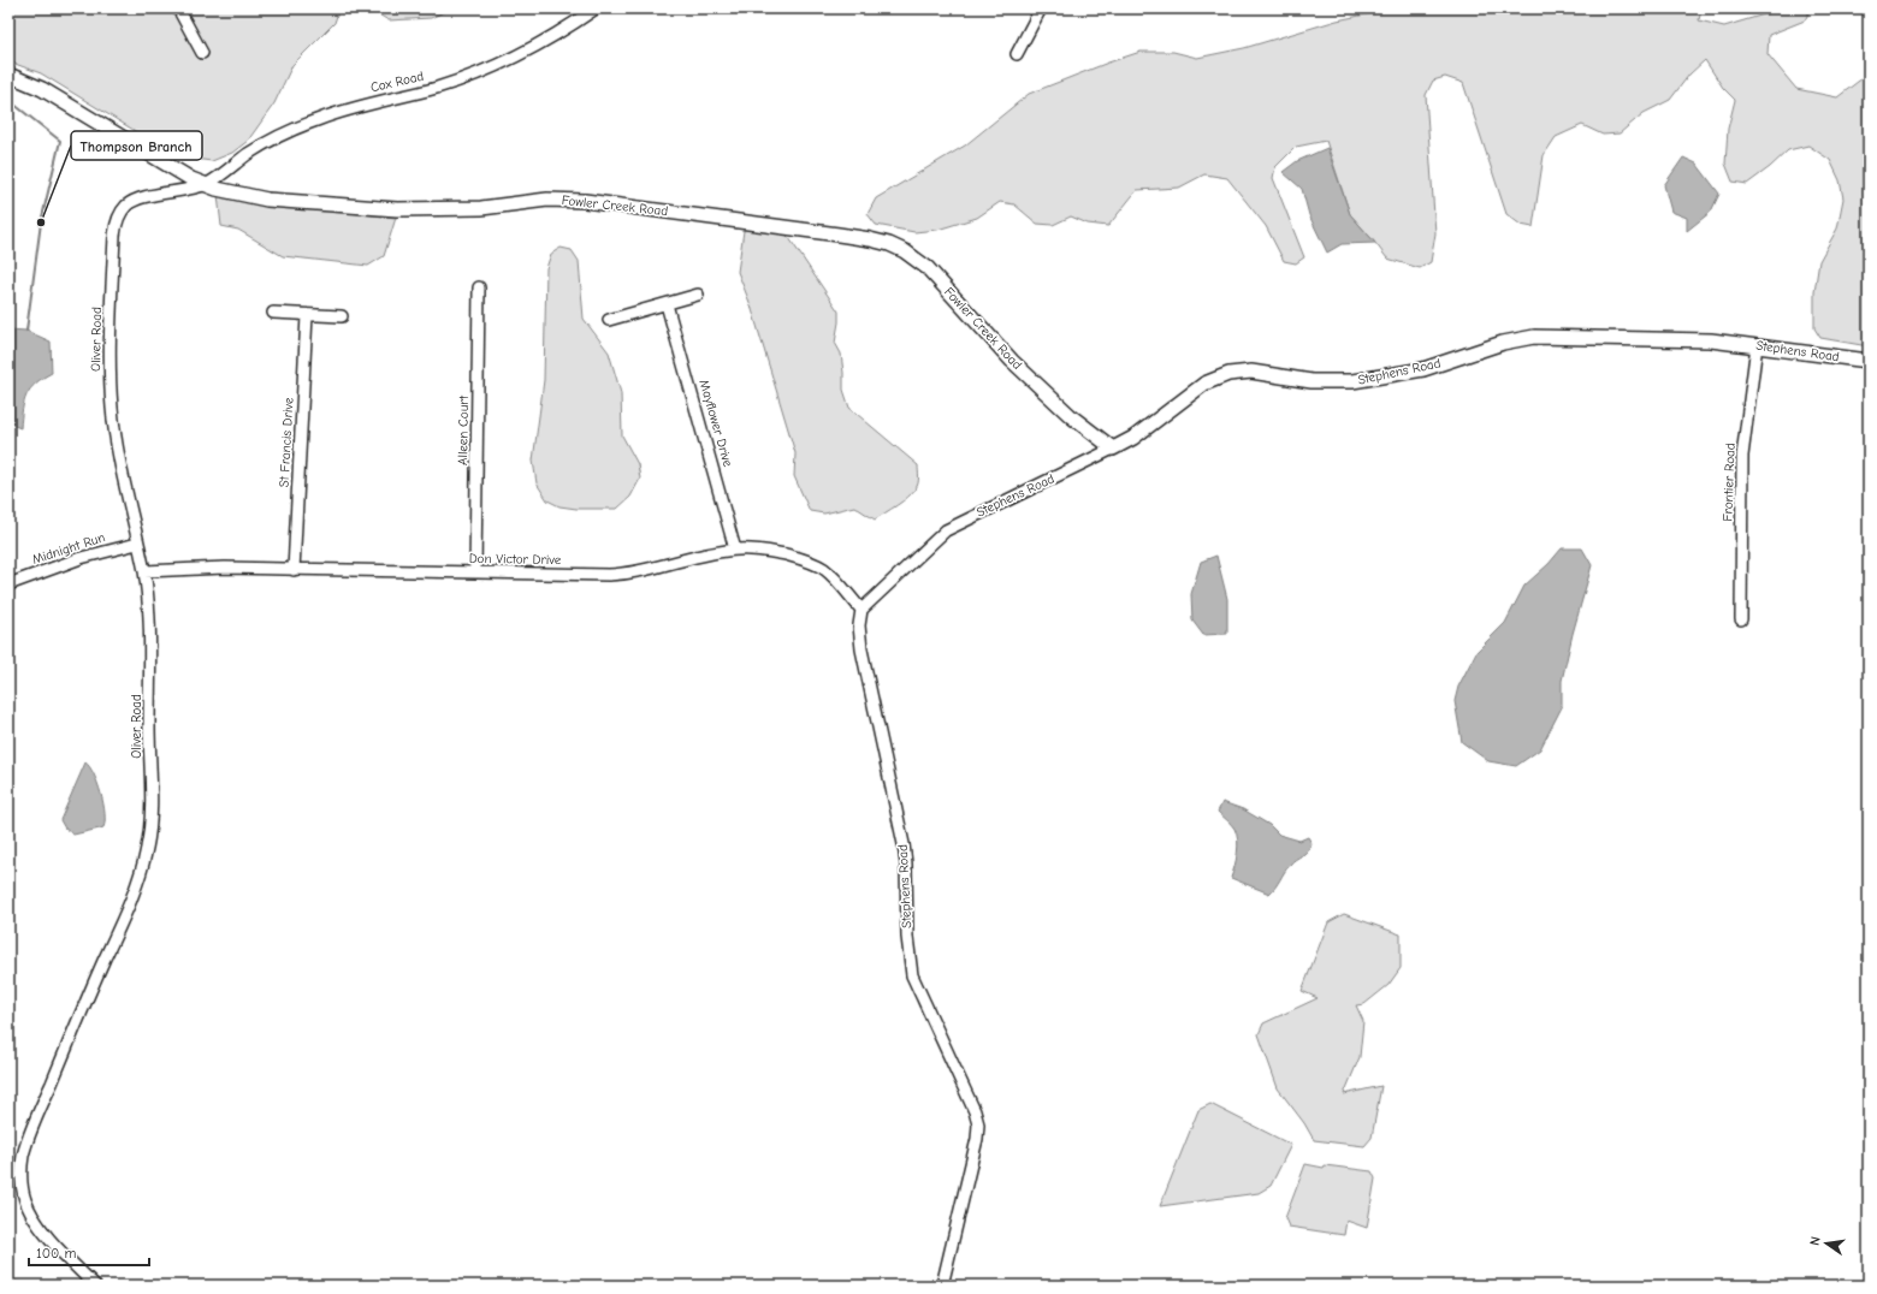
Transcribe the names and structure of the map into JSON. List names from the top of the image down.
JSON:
{
  "streets": {
    "main road": ["Fowler Creek Road", "Stephens Road"],
    "street": [
      "Cox Road",
      "Oliver Road",
      "Mayflower Drive",
      "Alleen Court",
      "St Francis Drive",
      "Frontier Road",
      "Midnight Run",
      "Don Victor Drive"
    ]
  },
  "crossings": [
    ["Cox Road", "Fowler Creek Road"],
    ["Cox Road", "Oliver Road"],
    ["Fowler Creek Road", "Oliver Road"],
    ["Fowler Creek Road", "Stephens Road"],
    ["Oliver Road", "Midnight Run"],
    ["Oliver Road", "Don Victor Drive"],
    ["Stephens Road", "Frontier Road"],
    ["Stephens Road", "Don Victor Drive"],
    ["Mayflower Drive", "Don Victor Drive"],
    ["Alleen Court", "Don Victor Drive"],
    ["St Francis Drive", "Don Victor Drive"]
  ],
  "places": ["Thompson Branch"],
  "scale_bar": "100 m",
  "north": "left"
}
